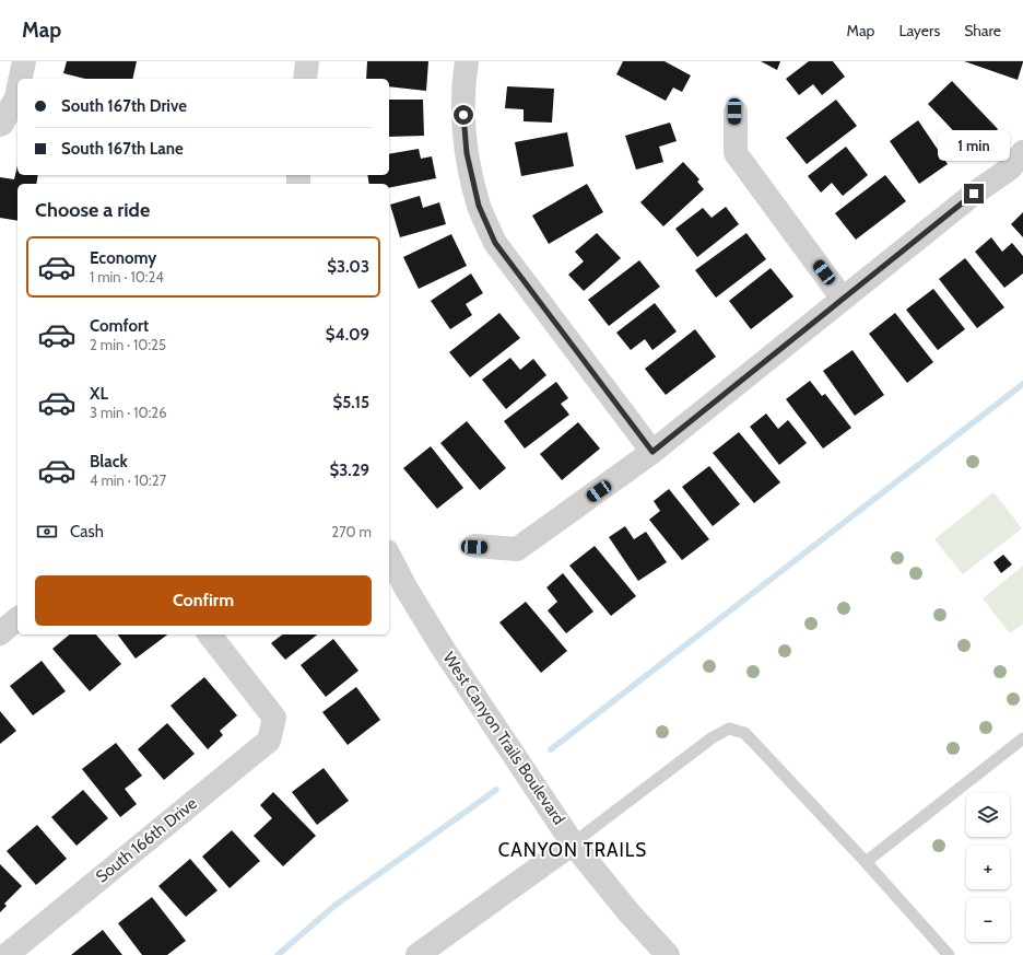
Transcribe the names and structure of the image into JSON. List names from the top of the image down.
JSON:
{
  "streets": {
    "street": ["West Canyon Trails Boulevard", "South 166th Drive"]
  },
  "districts": ["CANYON TRAILS"],
  "page": {
    "header": "Map",
    "nav": ["Map", "Layers", "Share"],
    "banner": ["South 167th Drive", "South 167th Lane"],
    "bubble": "1 min",
    "heading": "Choose a ride",
    "list": [
      {
        "name": "Economy",
        "note": "1 min · 10:24",
        "value": "$3.03"
      },
      {
        "name": "Comfort",
        "note": "2 min · 10:25",
        "value": "$4.09"
      },
      {
        "name": "XL",
        "note": "3 min · 10:26",
        "value": "$5.15"
      },
      {
        "name": "Black",
        "note": "4 min · 10:27",
        "value": "$3.29"
      }
    ],
    "pay": ["Cash", "270 m"],
    "buttons": "Confirm",
    "map_buttons": ["+", "−"]
  }
}
